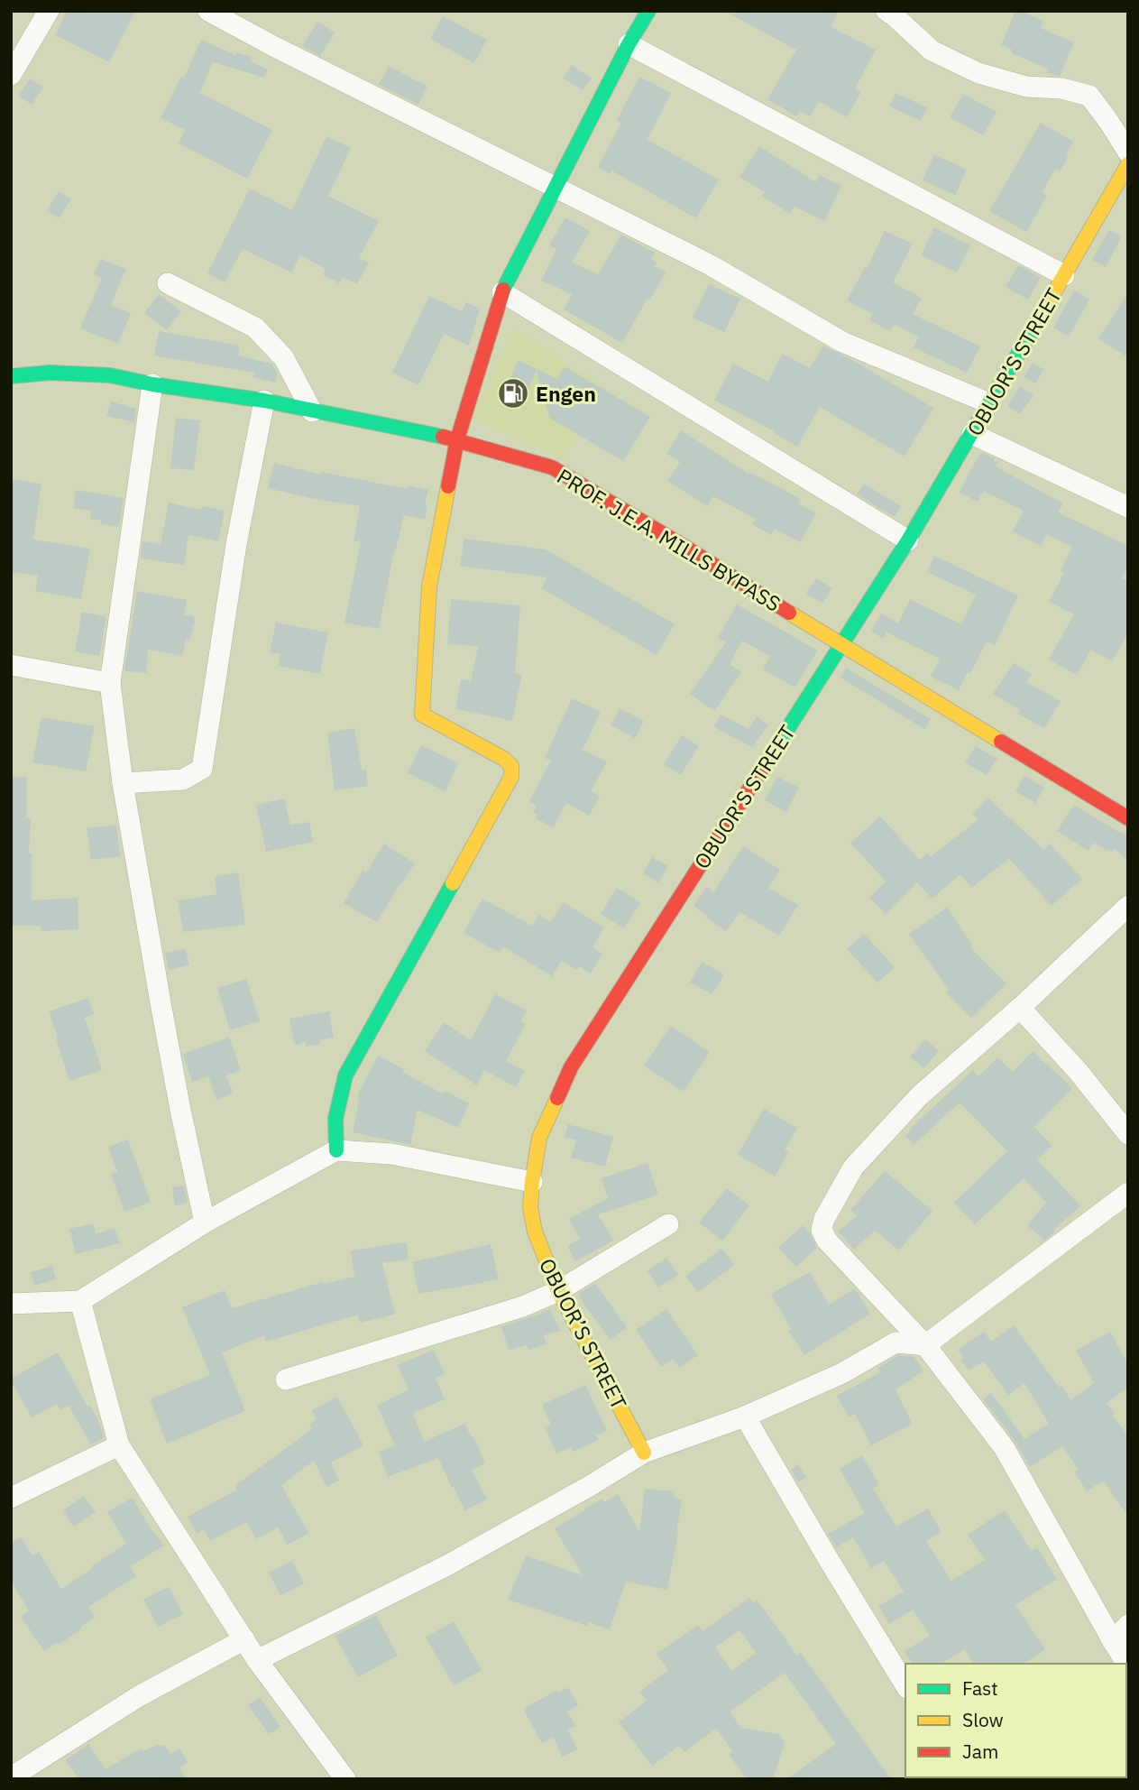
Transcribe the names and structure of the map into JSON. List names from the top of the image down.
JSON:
{
  "streets": {
    "street": ["OBUOR’S STREET", "PROF. J.E.A. MILLS BYPASS"]
  },
  "crossings": [
    ["OBUOR’S STREET", "PROF. J.E.A. MILLS BYPASS"]
  ],
  "places": {
    "fuel station": ["Engen"]
  },
  "legend": ["Fast", "Slow", "Jam"]
}
